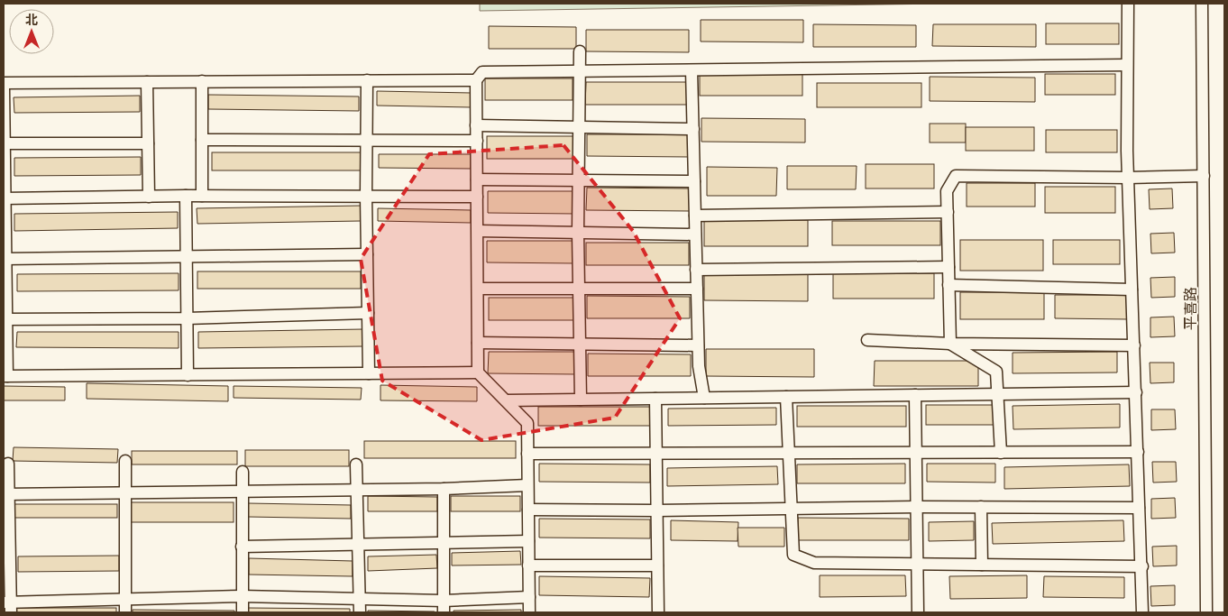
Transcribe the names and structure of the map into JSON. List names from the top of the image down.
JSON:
{
  "streets": {
    "street": ["平喜路"]
  },
  "north": "top"
}
